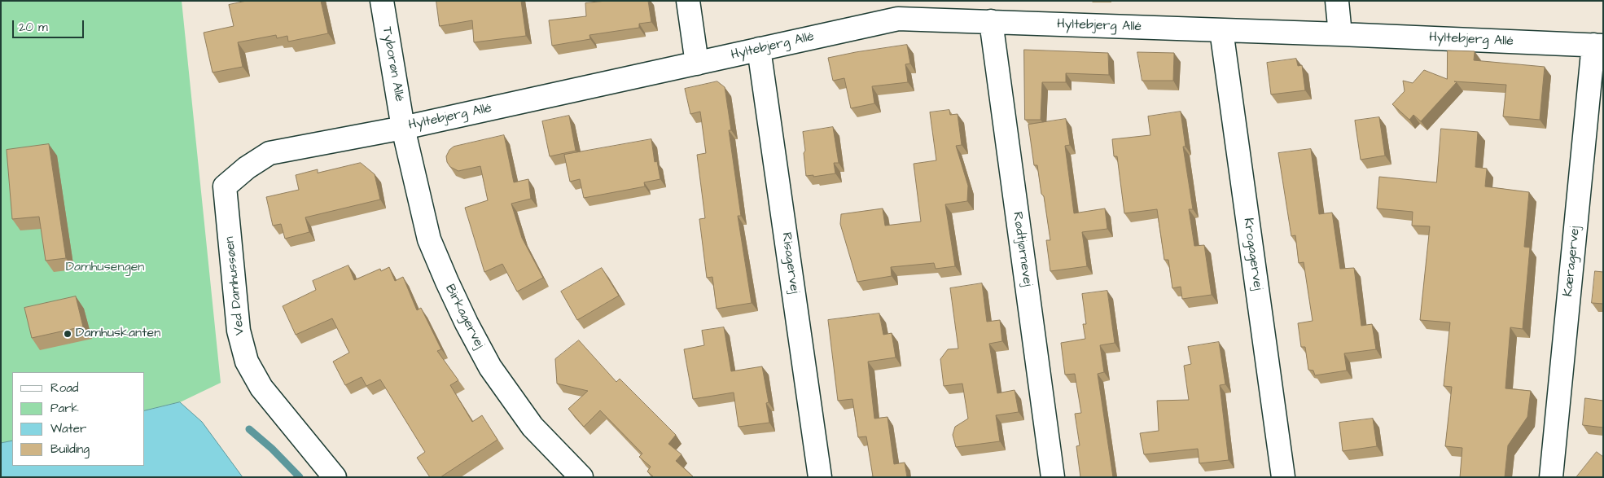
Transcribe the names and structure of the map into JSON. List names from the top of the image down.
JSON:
{
  "streets": {
    "street": [
      "Hyltebjerg Allé",
      "Tyborøn Allé",
      "Rødtjørnevej",
      "Krogagervej",
      "Kæragervej",
      "Risagervej",
      "Ved Damhussøen",
      "Birkagervej"
    ]
  },
  "crossings": [
    ["Hyltebjerg Allé", "Tyborøn Allé"],
    ["Hyltebjerg Allé", "Rødtjørnevej"],
    ["Hyltebjerg Allé", "Krogagervej"],
    ["Hyltebjerg Allé", "Kæragervej"],
    ["Hyltebjerg Allé", "Risagervej"],
    ["Hyltebjerg Allé", "Ved Damhussøen"],
    ["Hyltebjerg Allé", "Birkagervej"],
    ["Tyborøn Allé", "Birkagervej"]
  ],
  "parks": ["Damhusengen"],
  "places": ["Damhuskanten"],
  "legend": [
    "Road",
    "Park",
    "Water",
    "Building"
  ],
  "scale_bar": "20 m"
}
